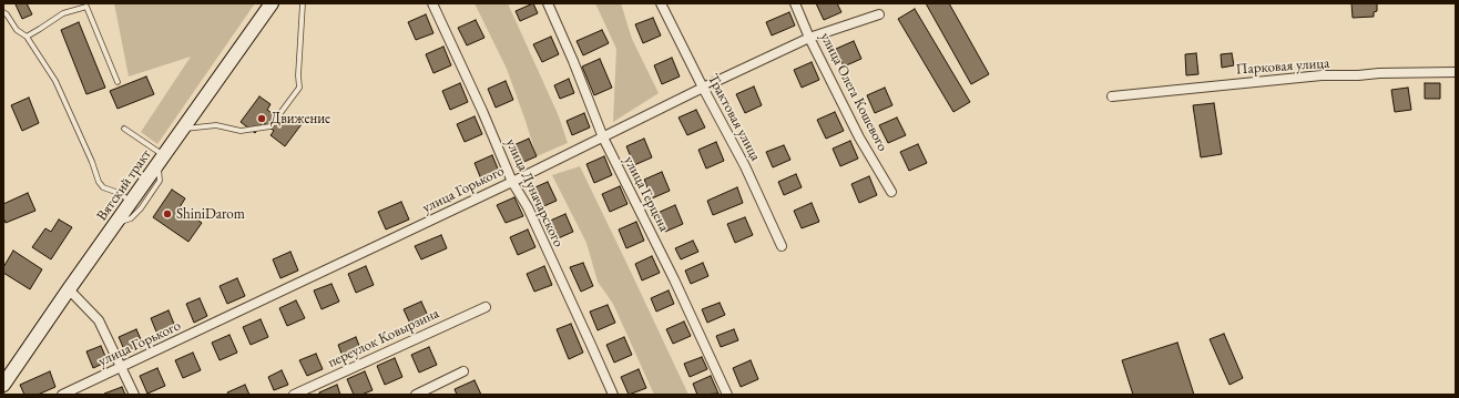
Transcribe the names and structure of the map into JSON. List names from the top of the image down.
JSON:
{
  "streets": {
    "main road": ["Вятский тракт"],
    "street": [
      "Парковая улица",
      "улица Олега Кошевого",
      "Трактовая улица",
      "улица Горького",
      "улица Луначарского",
      "улица Герцена",
      "переулок Ковырзина"
    ]
  },
  "crossings": [
    ["улица Олега Кошевого", "улица Горького"],
    ["Трактовая улица", "улица Горького"],
    ["улица Горького", "улица Луначарского"],
    ["улица Горького", "улица Герцена"]
  ],
  "places": ["Движение", "ShiniDarom"]
}
